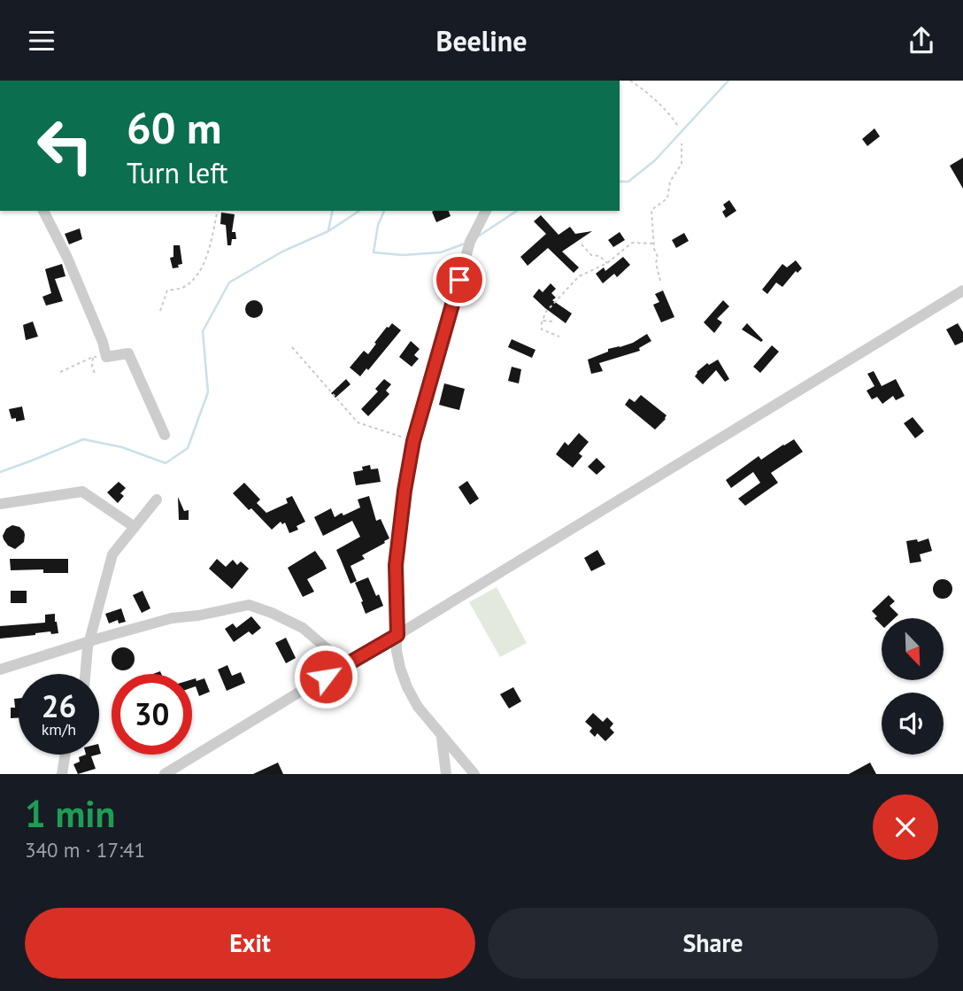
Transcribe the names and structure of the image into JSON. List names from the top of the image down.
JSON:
{
  "north": "bottom right",
  "page": {
    "header": "Beeline",
    "turn": ["60 m", "Turn left"],
    "speed": "26 km/h",
    "limit": "30",
    "heading": ["1 min", "340 m · 17:41"],
    "buttons": ["Exit", "Share"]
  }
}
